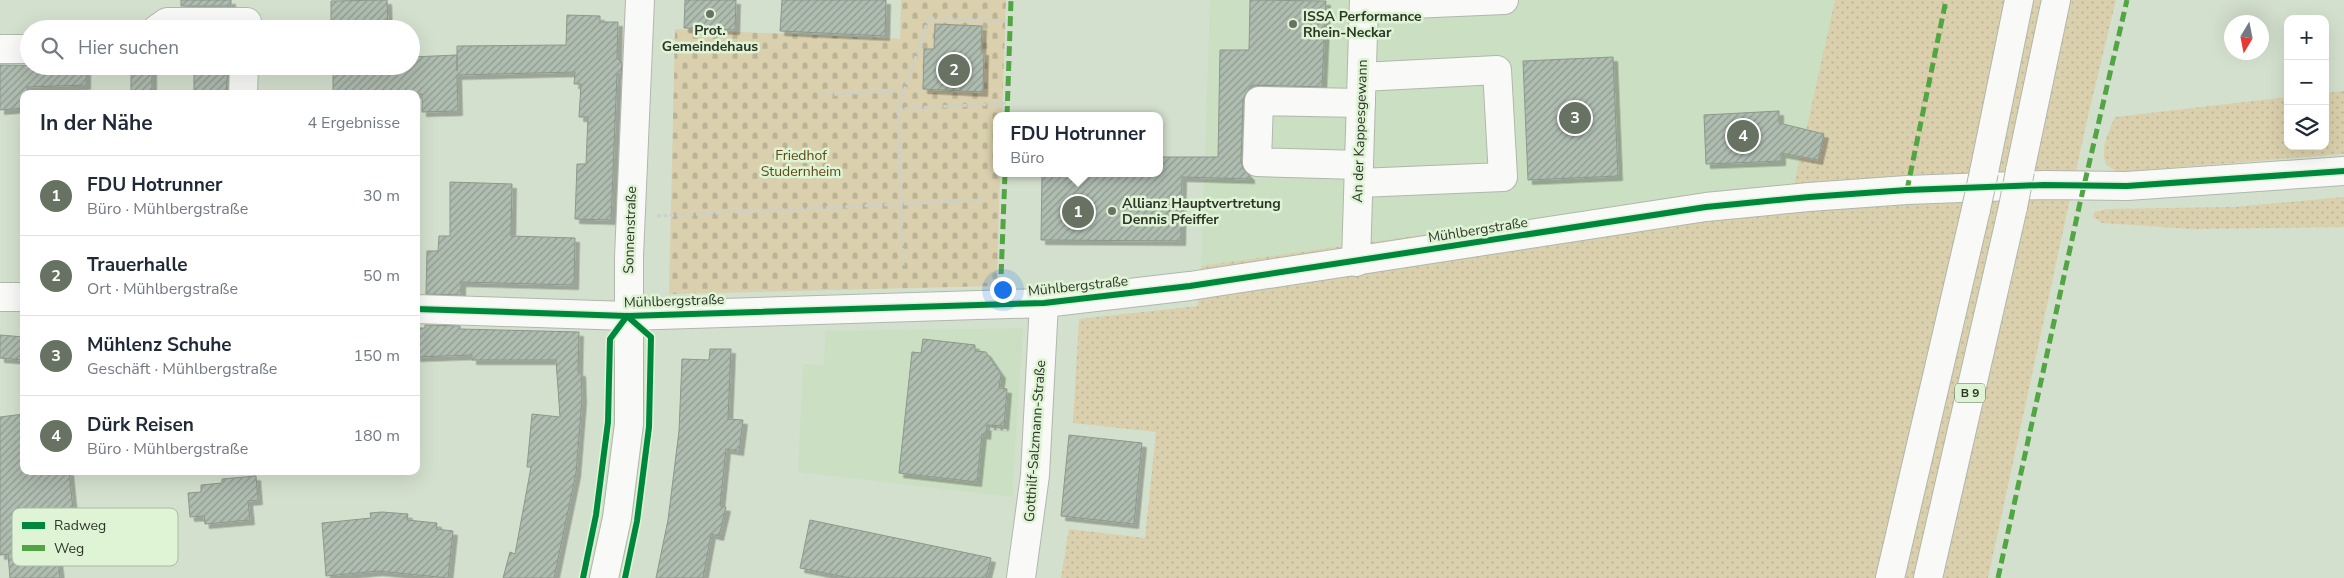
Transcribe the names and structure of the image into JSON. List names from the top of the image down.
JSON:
{
  "streets": {
    "main road": [
      "An der Kappesgewann",
      "Sonnenstraße",
      "Mühlbergstraße",
      "B 9",
      "Gotthilf-Salzmann-Straße"
    ]
  },
  "crossings": [
    ["An der Kappesgewann", "Mühlbergstraße"],
    ["Sonnenstraße", "Mühlbergstraße"],
    ["Mühlbergstraße", "Gotthilf-Salzmann-Straße"]
  ],
  "parks": ["Friedhof Studernheim"],
  "places": ["Prot. Gemeindehaus", "ISSA Performance Rhein-Neckar", "Allianz Hauptvertretung Dennis Pfeiffer"],
  "legend": ["Radweg", "Weg"],
  "north": "bottom",
  "page": {
    "map_buttons": ["+", "−"],
    "search": "Hier suchen",
    "pins": [
      "2",
      "3",
      "4",
      "1"
    ],
    "heading": ["In der Nähe", "4 Ergebnisse"],
    "popup": ["FDU Hotrunner", "Büro"],
    "list": [
      {
        "mark": "1",
        "name": "FDU Hotrunner",
        "note": "Büro · Mühlbergstraße",
        "value": "30 m"
      },
      {
        "mark": "2",
        "name": "Trauerhalle",
        "note": "Ort · Mühlbergstraße",
        "value": "50 m"
      },
      {
        "mark": "3",
        "name": "Mühlenz Schuhe",
        "note": "Geschäft · Mühlbergstraße",
        "value": "150 m"
      },
      {
        "mark": "4",
        "name": "Dürk Reisen",
        "note": "Büro · Mühlbergstraße",
        "value": "180 m"
      }
    ]
  }
}
